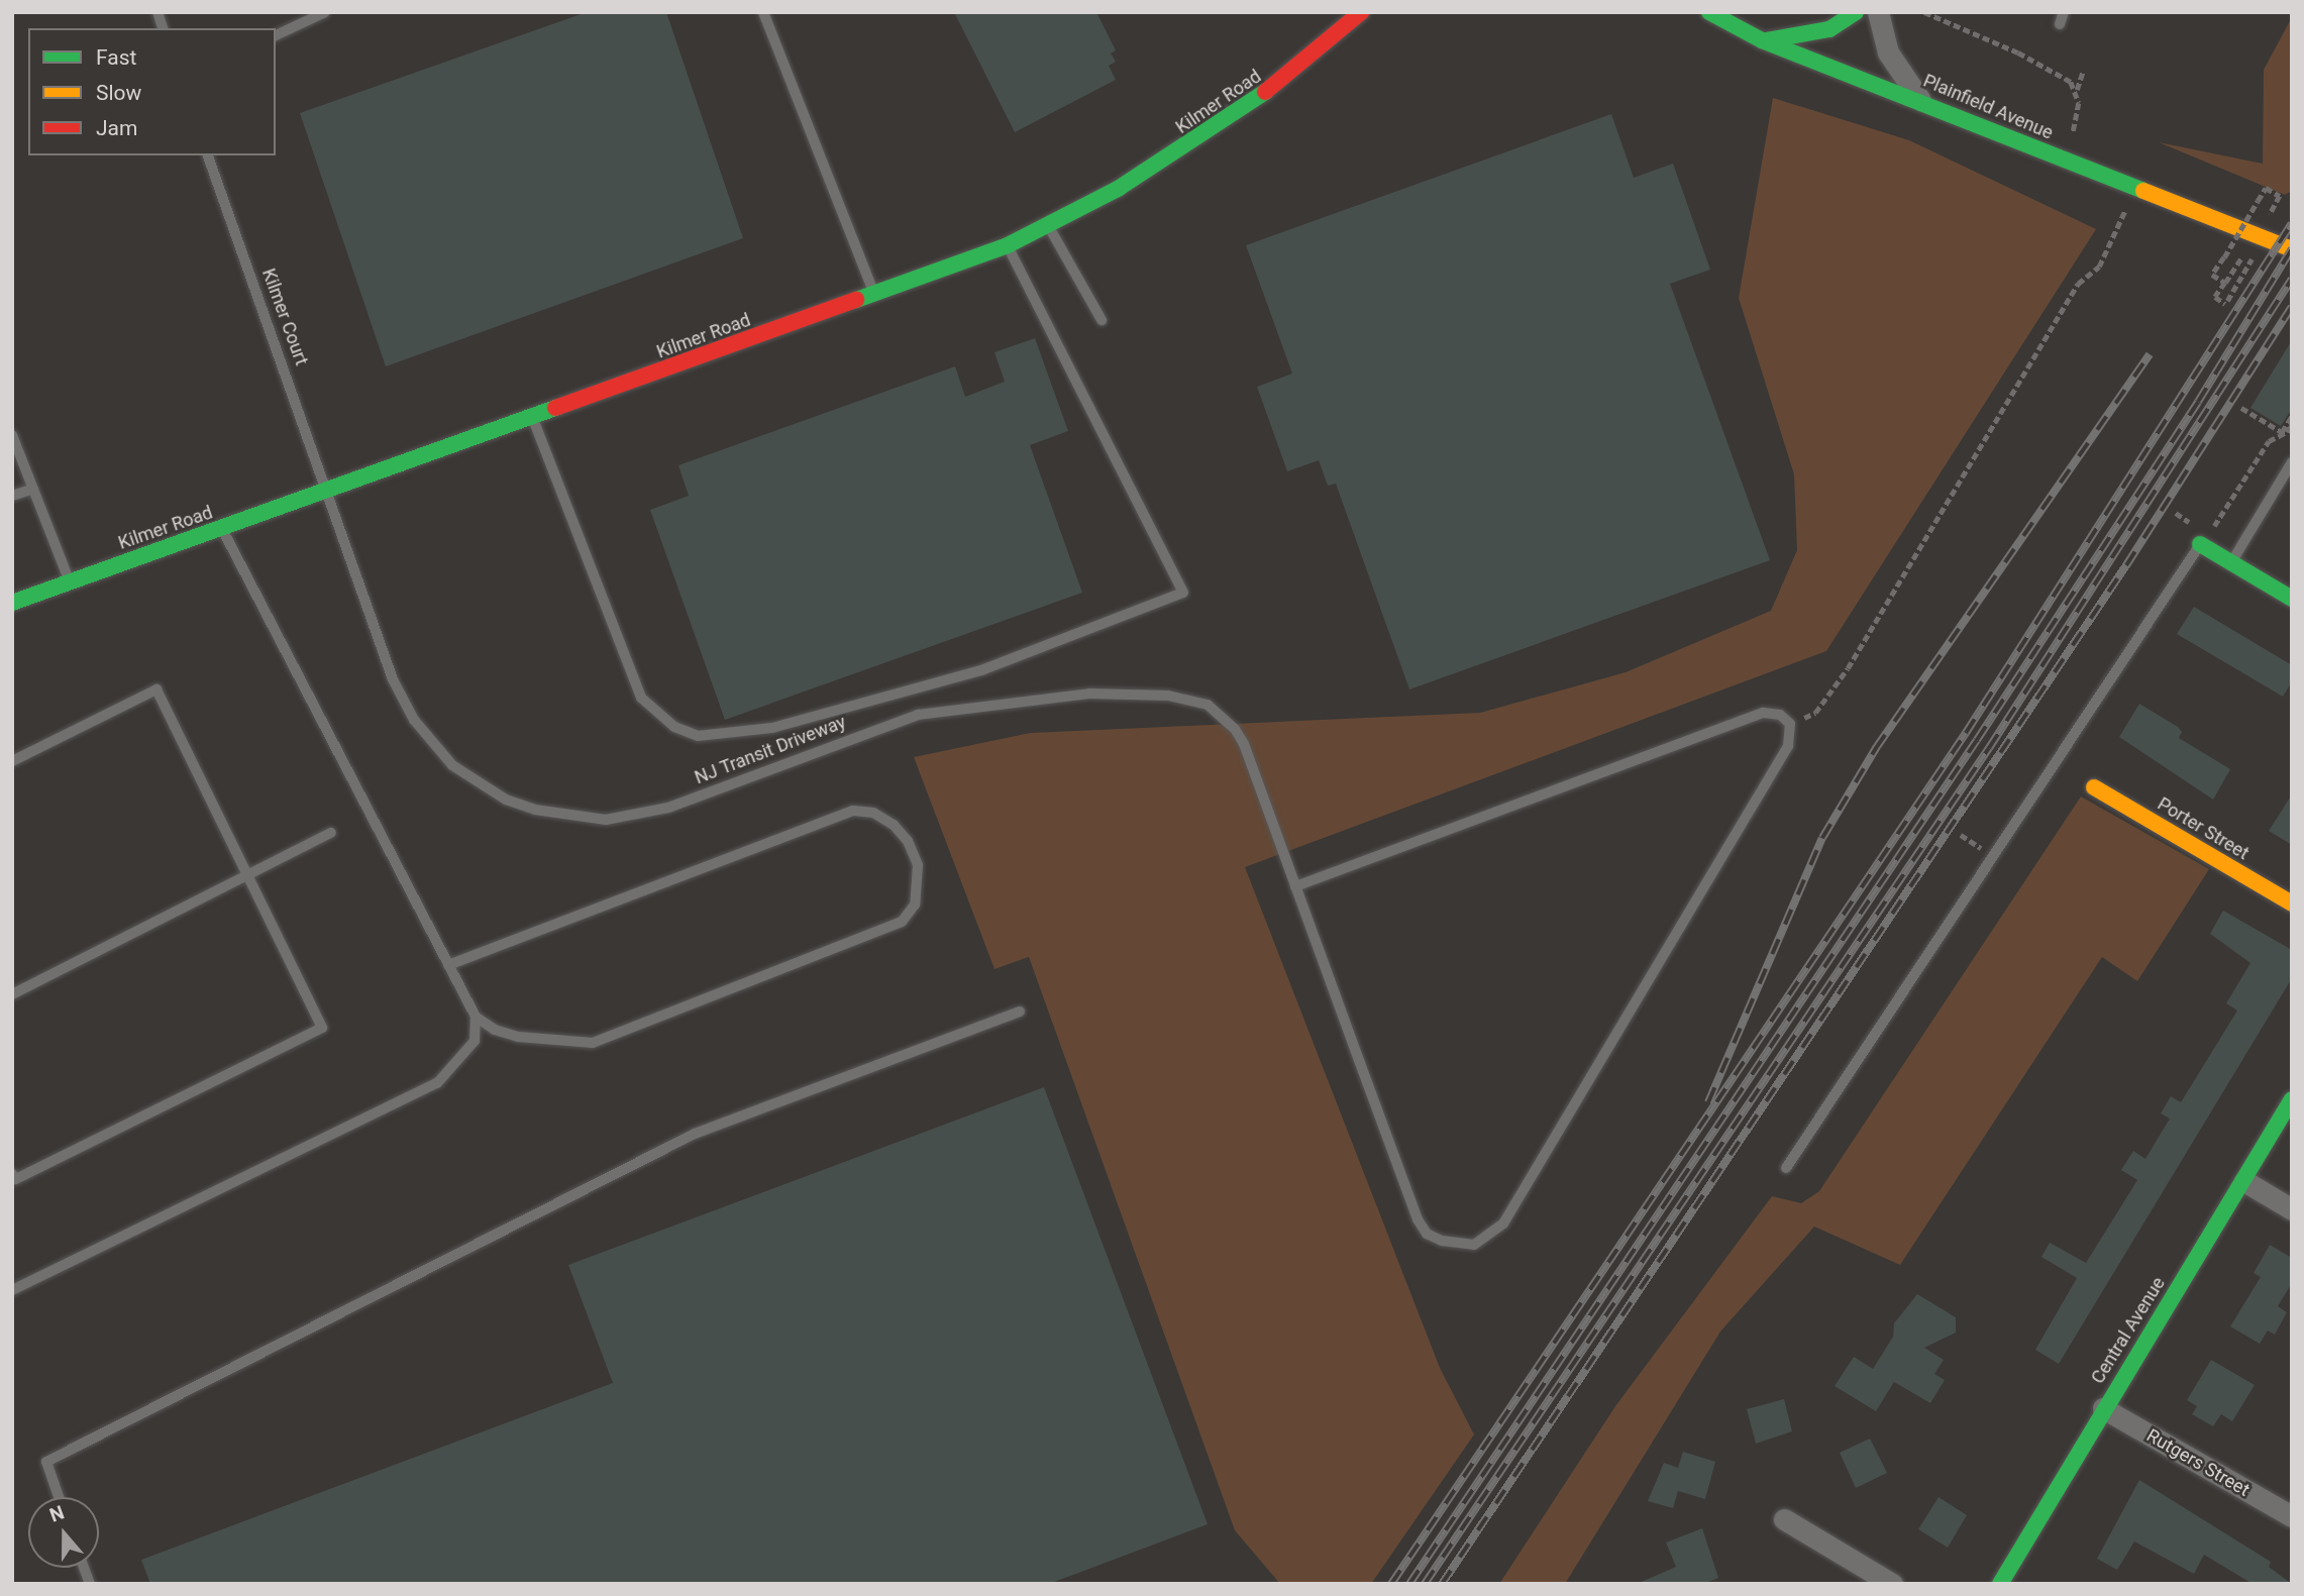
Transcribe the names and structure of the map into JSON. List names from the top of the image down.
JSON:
{
  "streets": {
    "street": [
      "Kilmer Road",
      "Plainfield Avenue",
      "Porter Street",
      "Central Avenue",
      "Rutgers Street"
    ],
    "lane": ["Kilmer Court", "NJ Transit Driveway"]
  },
  "crossings": [
    ["Kilmer Road", "Kilmer Court"],
    ["Kilmer Road", "NJ Transit Driveway"],
    ["Kilmer Court", "NJ Transit Driveway"],
    ["Central Avenue", "Rutgers Street"]
  ],
  "legend": ["Fast", "Slow", "Jam"],
  "north": "top"
}
